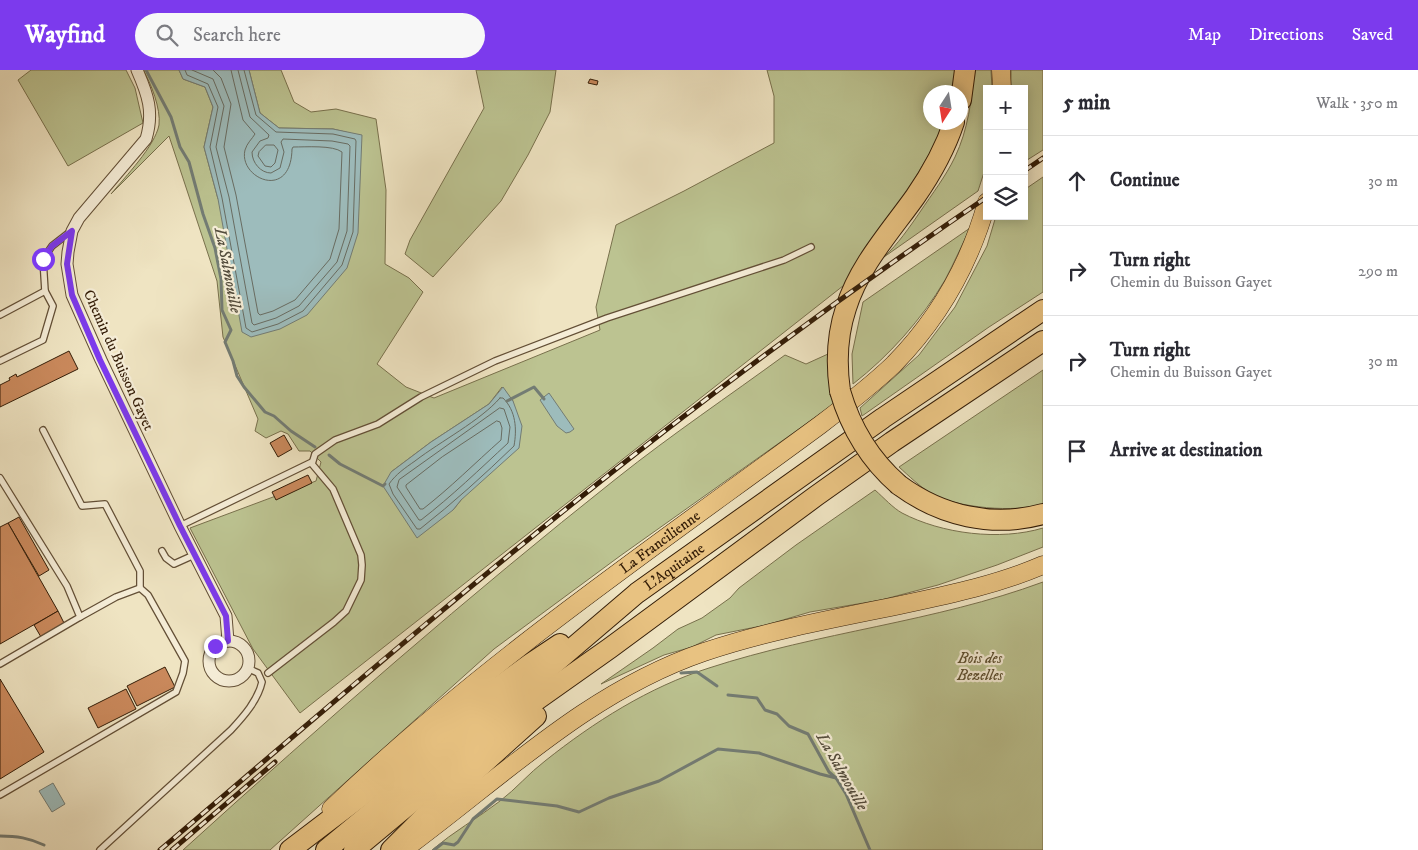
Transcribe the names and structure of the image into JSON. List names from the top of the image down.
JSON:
{
  "streets": {
    "highway": ["La Francilienne", "L'Aquitaine"],
    "street": ["Chemin du Buisson Gayet"]
  },
  "water": ["La Salmouille"],
  "parks": ["Bois des Bezelles"],
  "north": "bottom",
  "page": {
    "header": "Wayfind",
    "search": "Search here",
    "nav": ["Map", "Directions", "Saved"],
    "heading": ["5 min", "Walk · 350 m"],
    "map_buttons": ["+", "−"],
    "list": [
      ["Continue", "30 m"],
      ["Turn right", "Chemin du Buisson Gayet", "290 m"],
      ["Turn right", "Chemin du Buisson Gayet", "30 m"],
      "Arrive at destination"
    ]
  }
}
